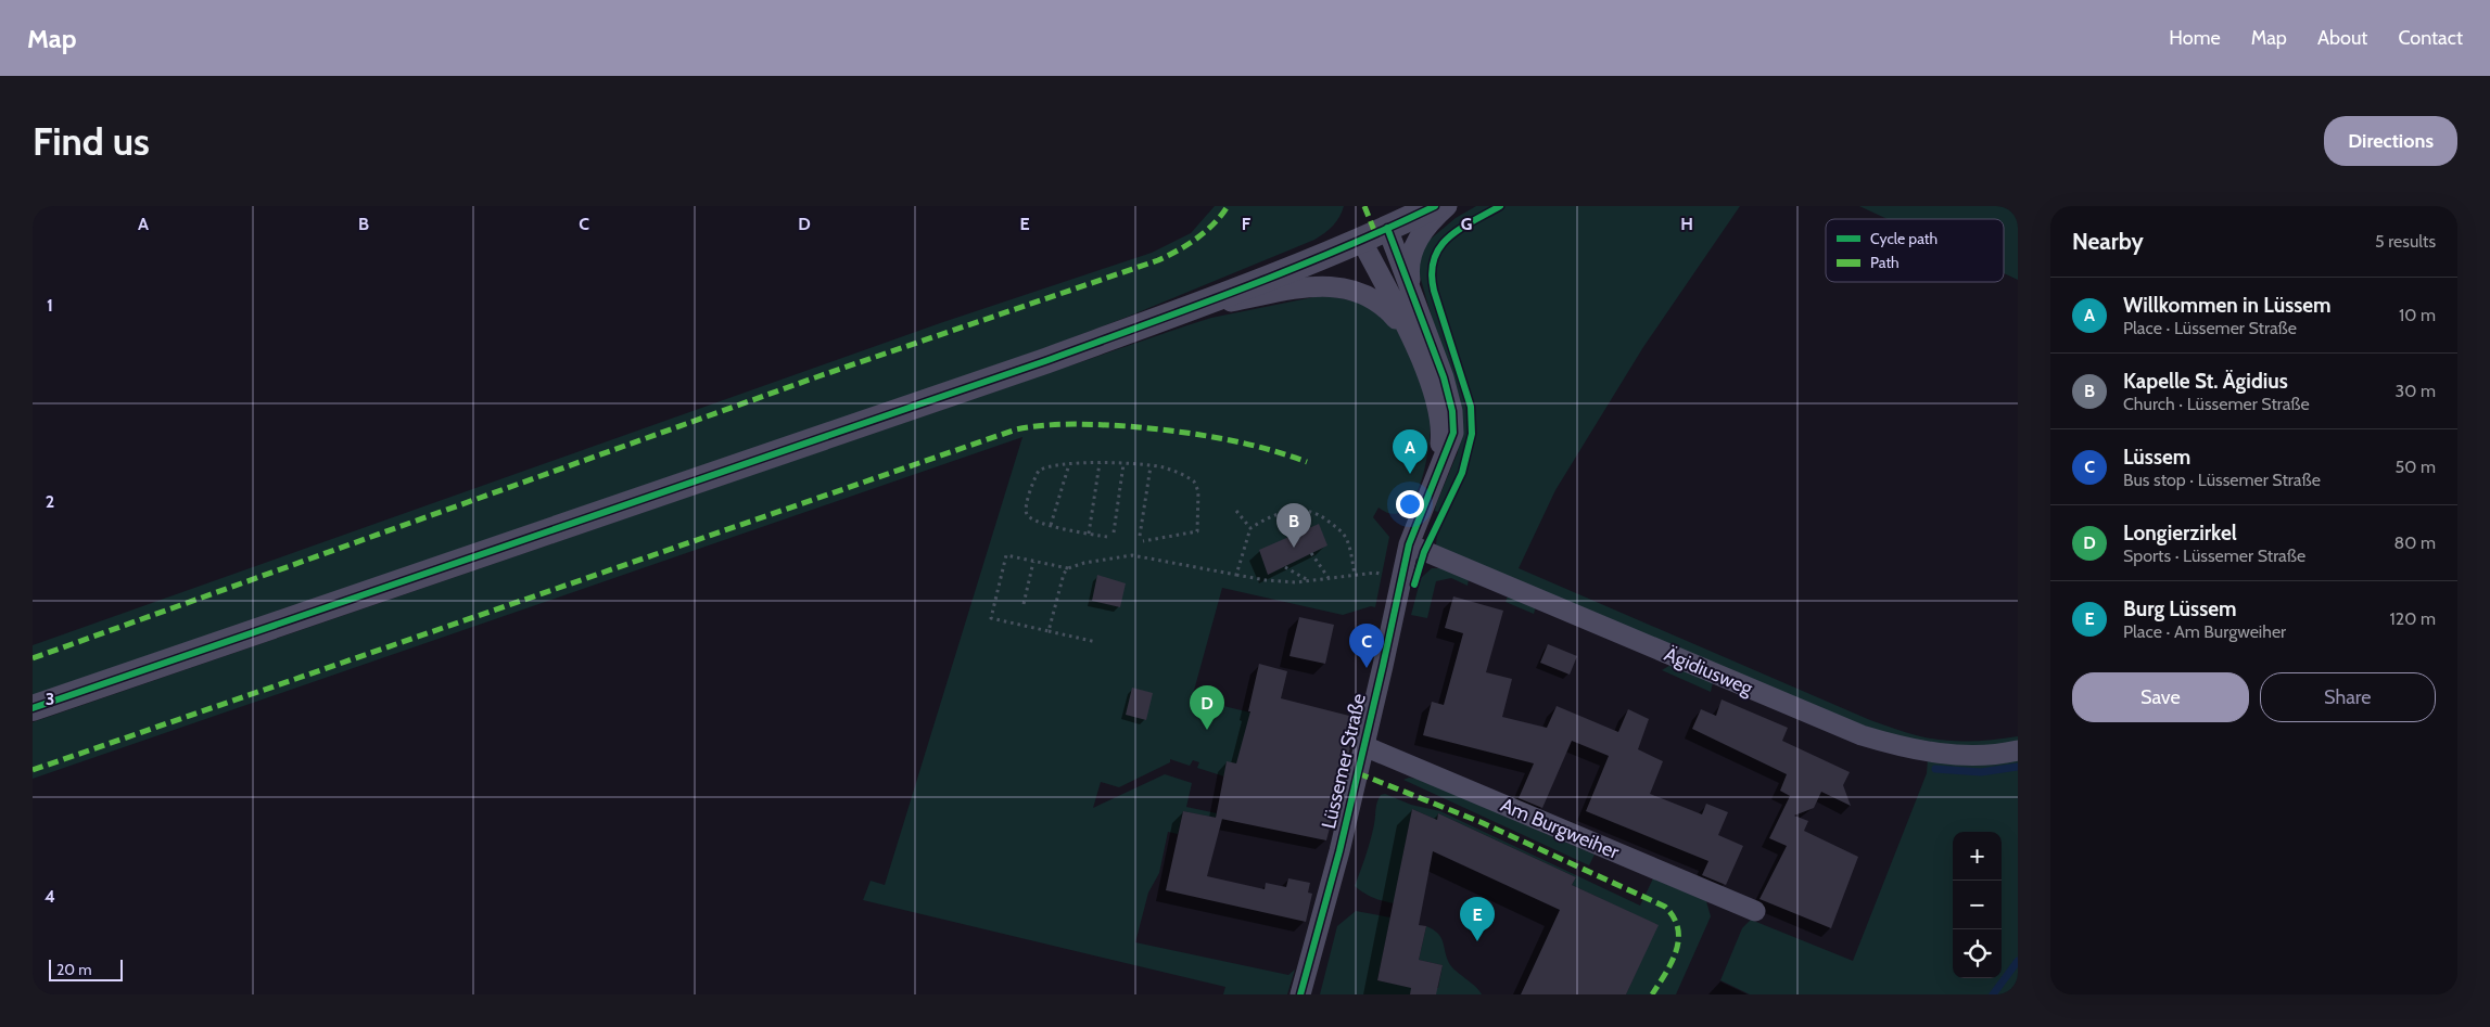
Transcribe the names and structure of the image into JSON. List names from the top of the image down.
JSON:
{
  "streets": {
    "street": ["Ägidiusweg", "Lüssemer Straße", "Am Burgweiher"]
  },
  "crossings": [
    ["Ägidiusweg", "Lüssemer Straße"],
    ["Lüssemer Straße", "Am Burgweiher"]
  ],
  "legend": ["Cycle path", "Path"],
  "scale_bar": "20 m",
  "page": {
    "header": "Map",
    "nav": [
      "Home",
      "Map",
      "About",
      "Contact"
    ],
    "buttons": [
      "Directions",
      ["Save", "Share"]
    ],
    "title": "Find us",
    "heading": ["Nearby", "5 results"],
    "list": [
      {
        "mark": "A",
        "name": "Willkommen in Lüssem",
        "note": "Place · Lüssemer Straße",
        "value": "10 m"
      },
      {
        "mark": "B",
        "name": "Kapelle St. Ägidius",
        "note": "Church · Lüssemer Straße",
        "value": "30 m"
      },
      {
        "mark": "C",
        "name": "Lüssem",
        "note": "Bus stop · Lüssemer Straße",
        "value": "50 m"
      },
      {
        "mark": "D",
        "name": "Longierzirkel",
        "note": "Sports · Lüssemer Straße",
        "value": "80 m"
      },
      {
        "mark": "E",
        "name": "Burg Lüssem",
        "note": "Place · Am Burgweiher",
        "value": "120 m"
      }
    ],
    "pins": [
      "A",
      "B",
      "C",
      "D",
      "E"
    ],
    "map_buttons": ["+", "−"],
    "scale": "20 m"
  },
  "grid": {
    "columns": [
      "A",
      "B",
      "C",
      "D",
      "E",
      "F",
      "G",
      "H"
    ],
    "rows": [
      "1",
      "2",
      "3",
      "4"
    ]
  }
}
